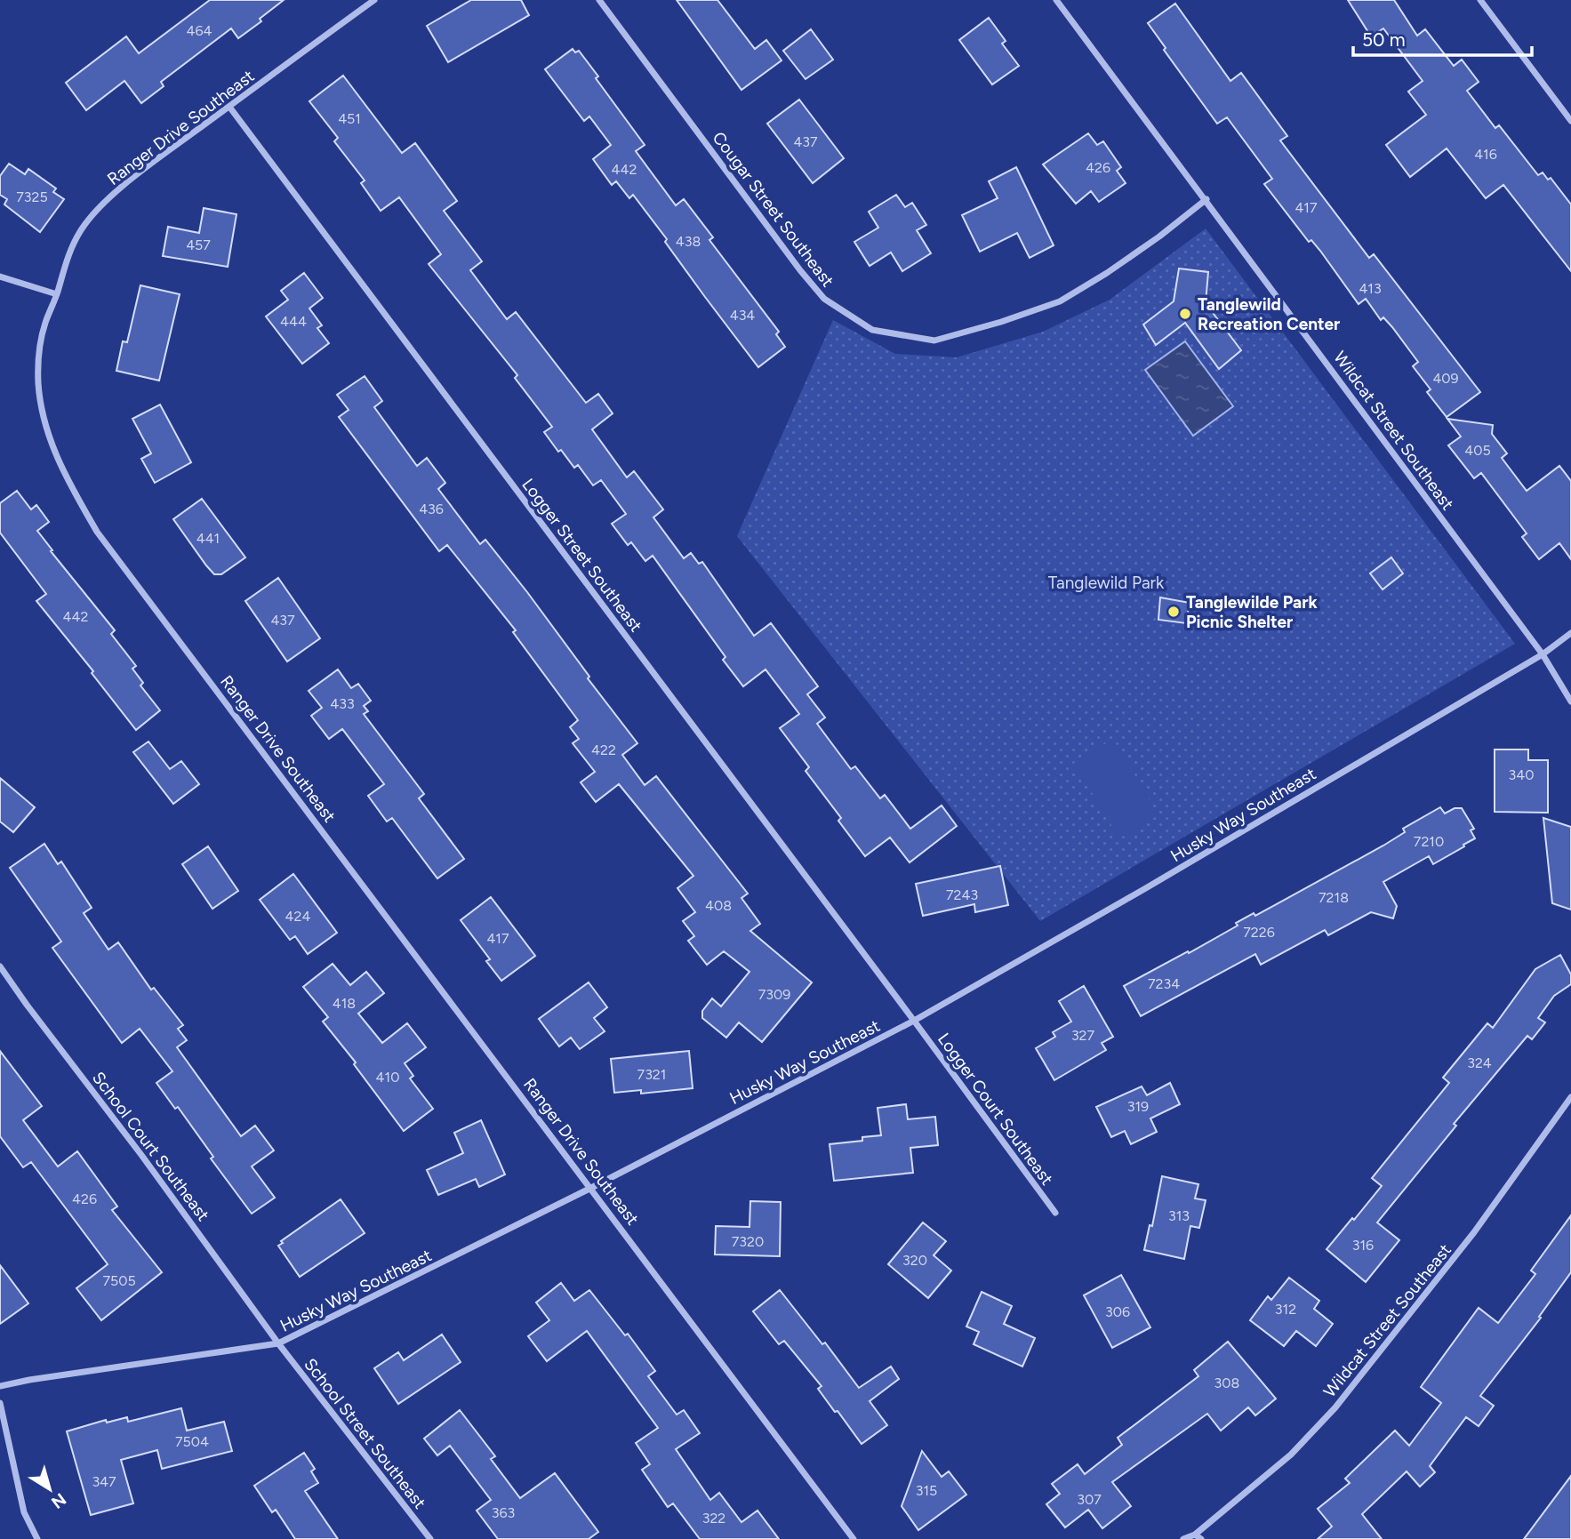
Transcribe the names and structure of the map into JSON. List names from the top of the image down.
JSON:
{
  "streets": {
    "street": [
      "Ranger Drive Southeast",
      "Cougar Street Southeast",
      "Wildcat Street Southeast",
      "Logger Street Southeast",
      "Husky Way Southeast",
      "Logger Court Southeast",
      "School Court Southeast",
      "School Street Southeast"
    ]
  },
  "crossings": [
    ["Ranger Drive Southeast", "Logger Street Southeast"],
    ["Ranger Drive Southeast", "Husky Way Southeast"],
    ["Cougar Street Southeast", "Wildcat Street Southeast"],
    ["Wildcat Street Southeast", "Husky Way Southeast"],
    ["Logger Street Southeast", "Husky Way Southeast"],
    ["Logger Street Southeast", "Logger Court Southeast"],
    ["Husky Way Southeast", "Logger Court Southeast"],
    ["Husky Way Southeast", "School Court Southeast"],
    ["Husky Way Southeast", "School Street Southeast"],
    ["School Court Southeast", "School Street Southeast"]
  ],
  "parks": ["Tanglewild Park"],
  "places": ["Tanglewild Recreation Center", "Tanglewilde Park Picnic Shelter"],
  "house_numbers": [
    "464",
    "451",
    "437",
    "416",
    "426",
    "442",
    "7325",
    "417",
    "438",
    "457",
    "413",
    "434",
    "444",
    "409",
    "405",
    "436",
    "441",
    "442",
    "437",
    "433",
    "422",
    "340",
    "7210",
    "7243",
    "7218",
    "408",
    "424",
    "7226",
    "417",
    "7234",
    "7309",
    "418",
    "327",
    "324",
    "7321",
    "410",
    "319",
    "426",
    "313",
    "7320",
    "316",
    "320",
    "7505",
    "312",
    "306",
    "308",
    "7504",
    "347",
    "315",
    "307",
    "363",
    "322"
  ],
  "scale_bar": "50 m",
  "north": "bottom right"
}
